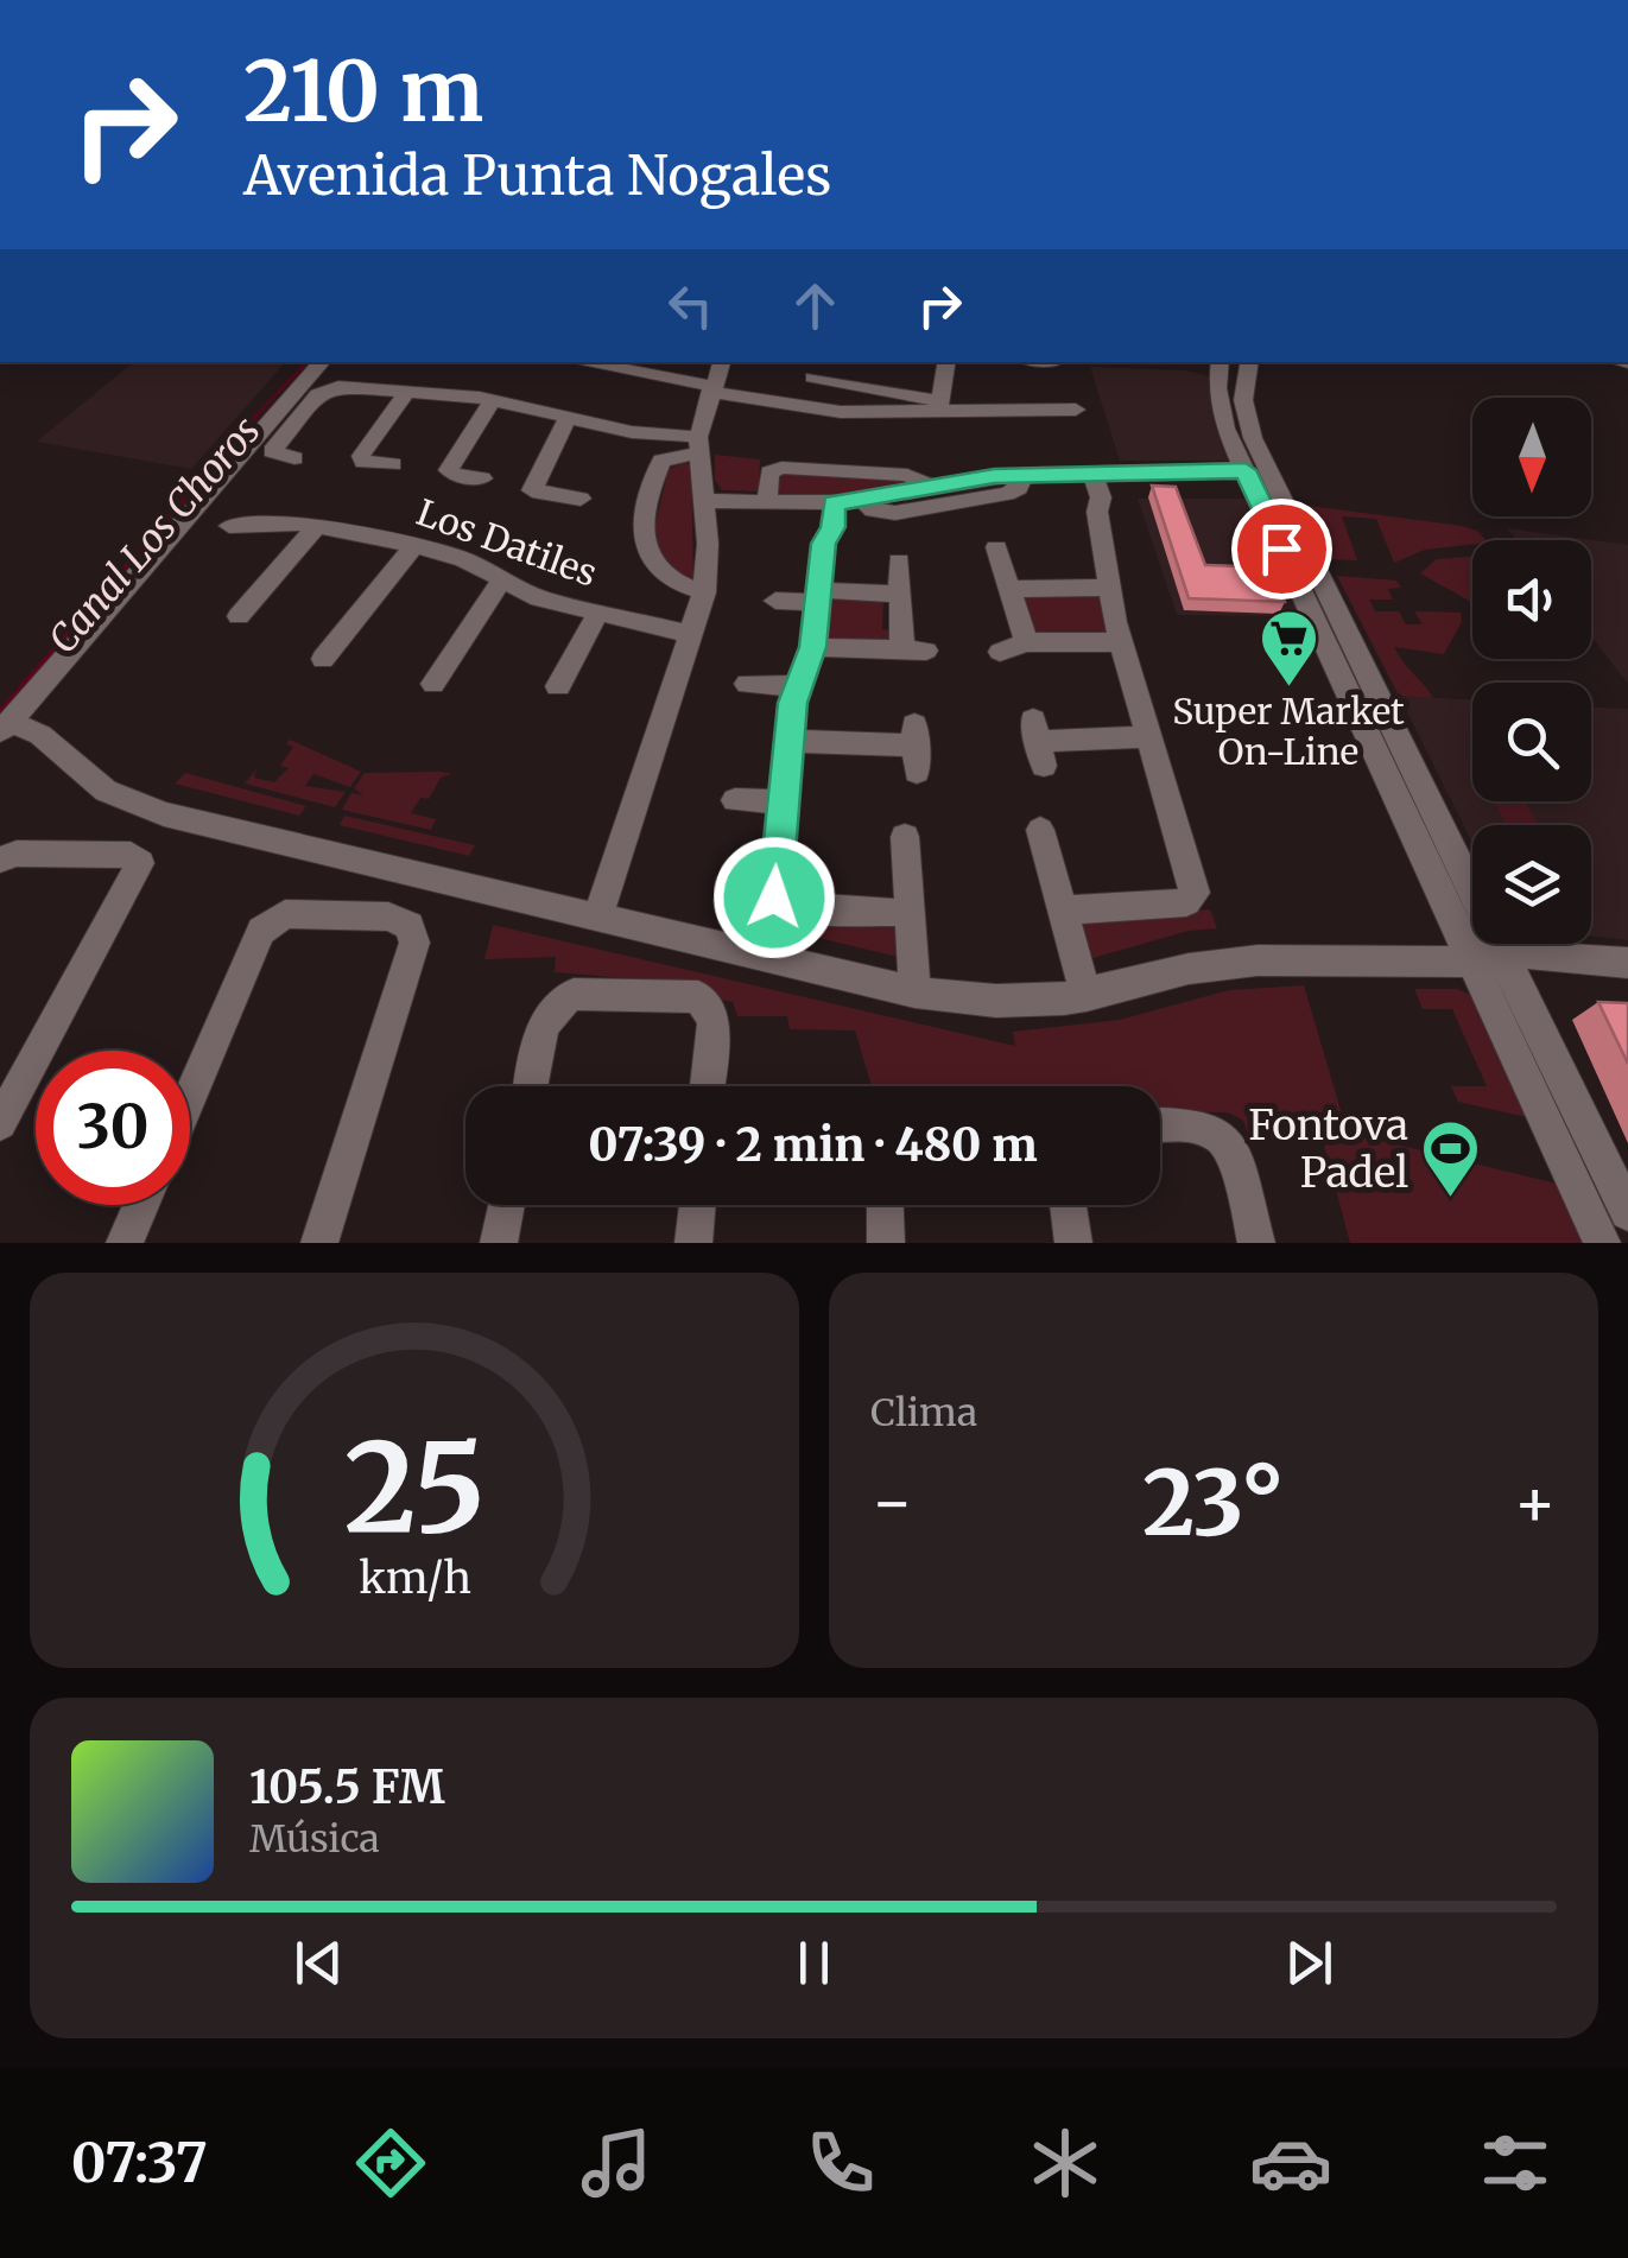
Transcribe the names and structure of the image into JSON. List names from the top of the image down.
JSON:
{
  "streets": {
    "street": ["Los Datiles"]
  },
  "water": ["Canal Los Choros"],
  "places": {
    "supermarket": ["Super Market On-Line"],
    "sports": ["Fontova Padel"]
  },
  "north": "bottom",
  "page": {
    "turn": ["210 m", "Avenida Punta Nogales"],
    "limit": "30",
    "trip": "07:39 · 2 min · 480 m",
    "tile": "Clima",
    "heat": ["−", "23°", "+"],
    "song": ["105.5 FM", "Música"],
    "tabs": "07:37",
    "gauge": ["25", "km/h"]
  }
}
